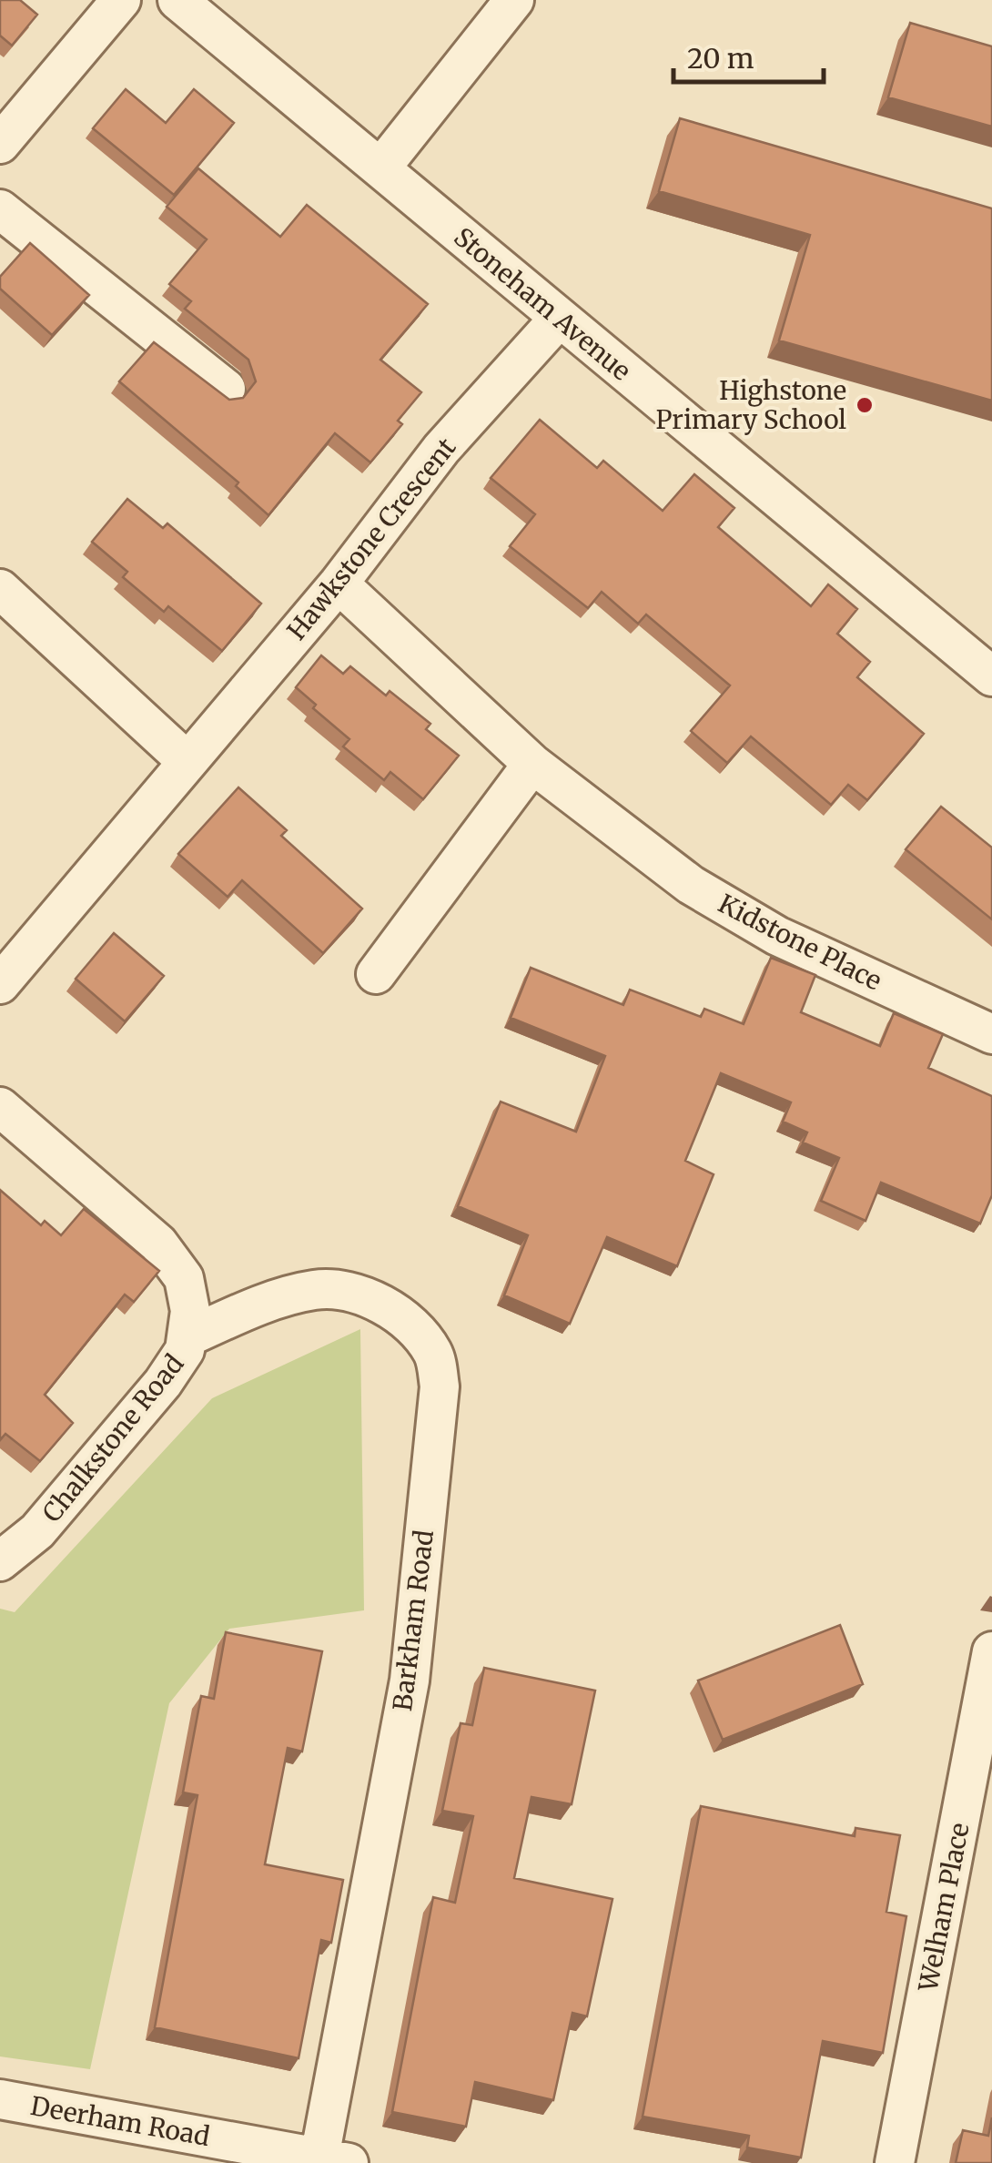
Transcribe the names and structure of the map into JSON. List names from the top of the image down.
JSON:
{
  "streets": {
    "street": [
      "Stoneham Avenue",
      "Hawkstone Crescent",
      "Kidstone Place",
      "Chalkstone Road",
      "Barkham Road",
      "Welham Place",
      "Deerham Road"
    ]
  },
  "crossings": [
    ["Stoneham Avenue", "Hawkstone Crescent"],
    ["Hawkstone Crescent", "Kidstone Place"],
    ["Chalkstone Road", "Barkham Road"],
    ["Barkham Road", "Deerham Road"]
  ],
  "places": ["Highstone Primary School"],
  "scale_bar": "20 m"
}
